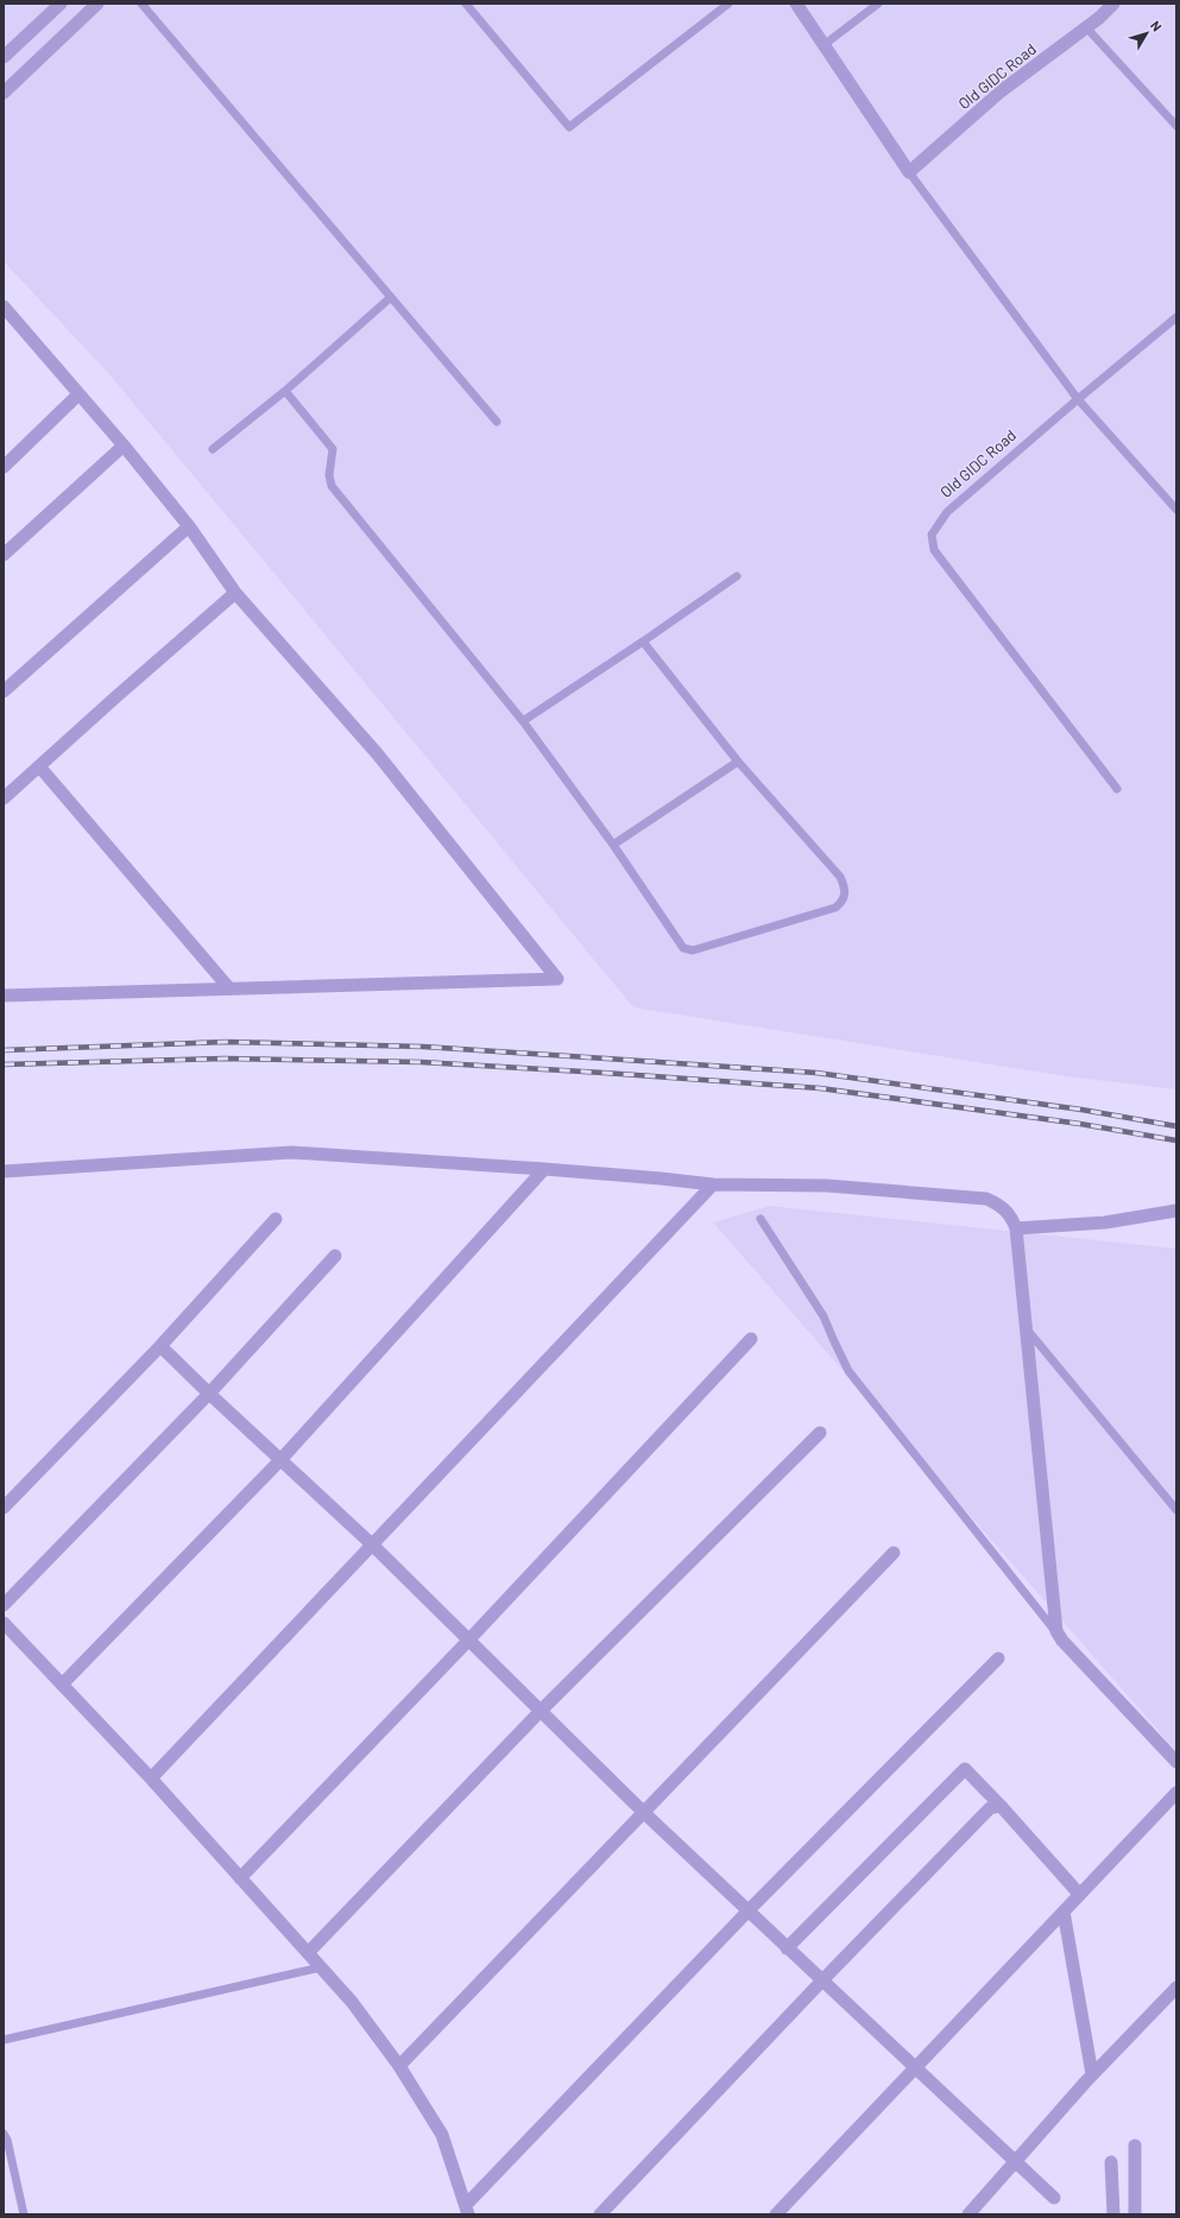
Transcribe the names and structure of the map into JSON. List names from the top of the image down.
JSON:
{
  "streets": {
    "street": ["Old GIDC Road"]
  },
  "north": "top right"
}
